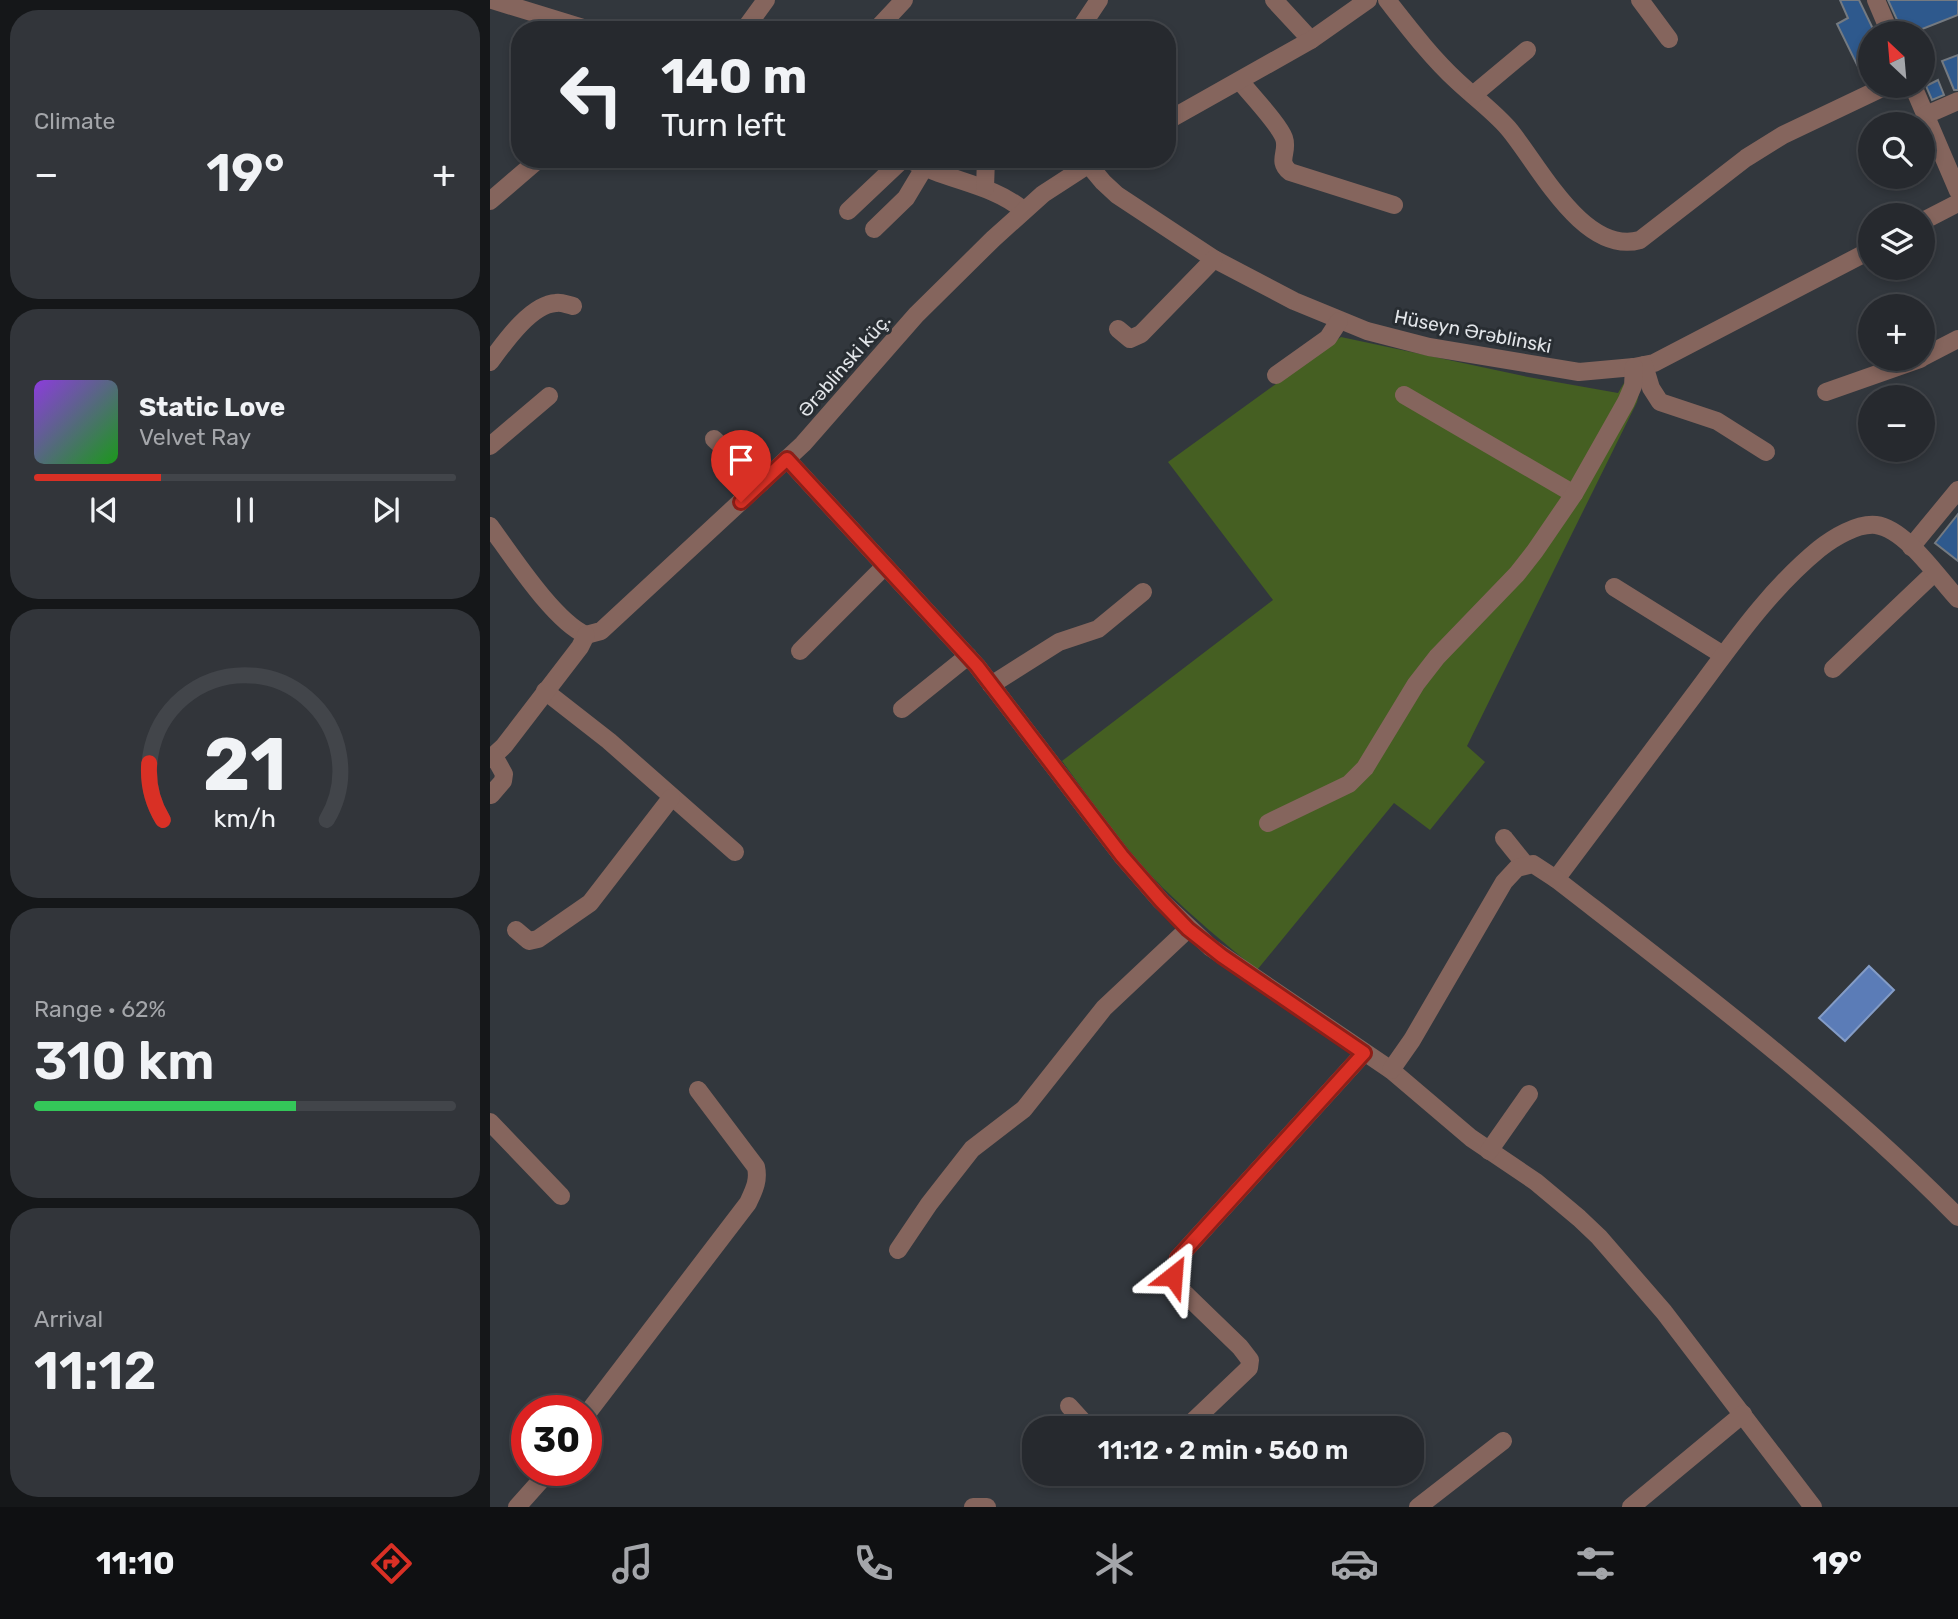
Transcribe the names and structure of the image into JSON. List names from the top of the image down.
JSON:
{
  "streets": {
    "street": ["Hüseyn Ərəblinski", "Ərəblinski küç."]
  },
  "north": "top left",
  "page": {
    "tile": [
      "Climate",
      ["Range · 62%", "310 km"],
      ["Arrival", "11:12"]
    ],
    "map_buttons": ["+", "−"],
    "turn": ["140 m", "Turn left"],
    "heat": ["−", "19°", "+"],
    "song": ["Static Love", "Velvet Ray"],
    "limit": "30",
    "trip": "11:12 · 2 min · 560 m",
    "tabs": ["11:10", "19°"],
    "gauge": ["21", "km/h"]
  }
}
